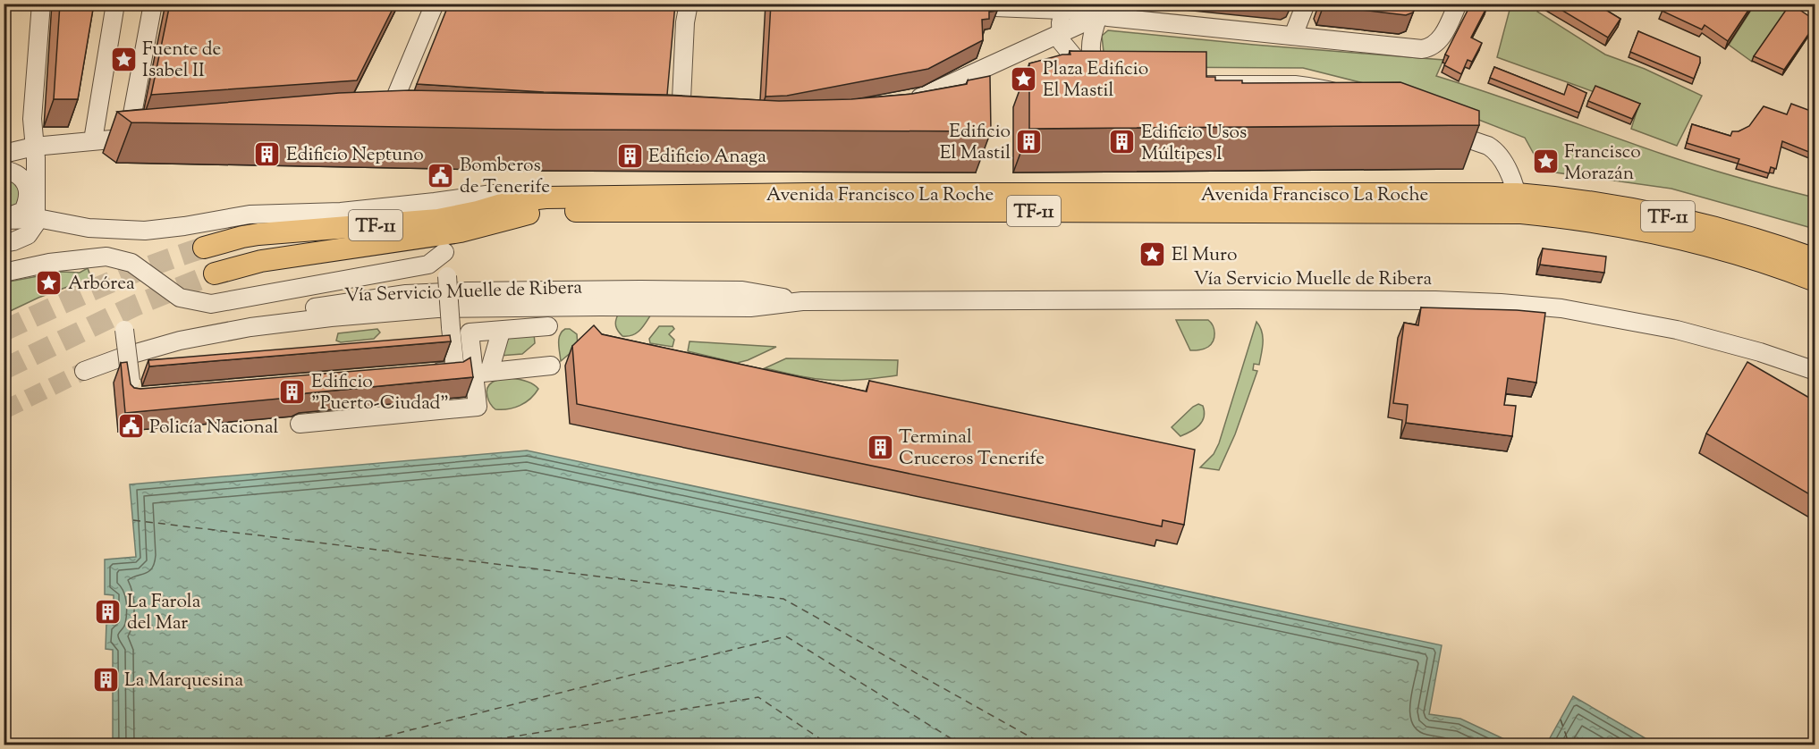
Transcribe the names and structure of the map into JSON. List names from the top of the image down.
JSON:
{
  "streets": {
    "main road": ["Avenida Francisco La Roche", "TF-11"],
    "street": ["Vía Servicio Muelle de Ribera"]
  },
  "crossings": [
    ["Avenida Francisco La Roche", "TF-11"]
  ],
  "places": {
    "place": [
      "Fuente de Isabel II",
      "Plaza Edificio El Mastil",
      "Francisco Morazán",
      "El Muro",
      "Arbórea"
    ],
    "building": [
      "Edificio El Mastil",
      "Edificio Usos Múltipes I",
      "Edificio Neptuno",
      "Edificio Anaga",
      "Edificio \"Puerto-Ciudad\"",
      "Terminal Cruceros Tenerife",
      "La Farola del Mar",
      "La Marquesina"
    ],
    "public building": ["Bomberos de Tenerife", "Policía Nacional"]
  }
}
